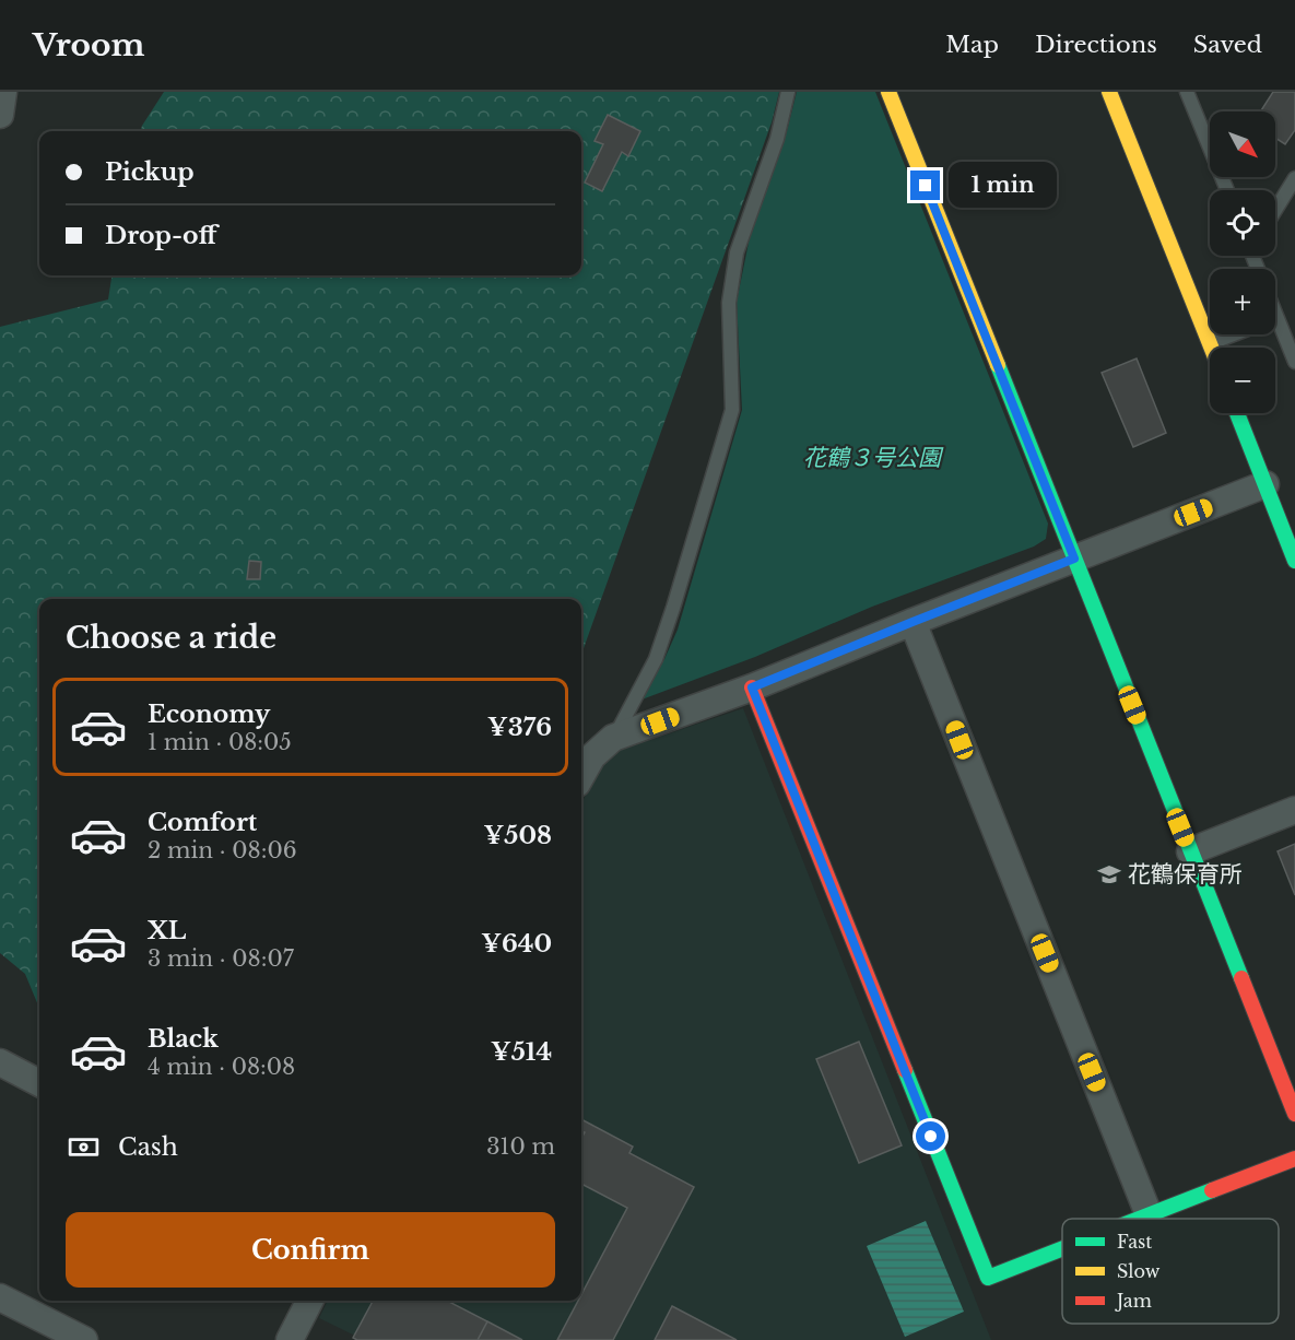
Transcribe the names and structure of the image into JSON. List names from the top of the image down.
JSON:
{
  "parks": ["花鶴３号公園"],
  "places": {
    "school or university": ["花鶴保育所"]
  },
  "legend": ["Fast", "Slow", "Jam"],
  "north": "bottom right",
  "page": {
    "header": "Vroom",
    "nav": ["Map", "Directions", "Saved"],
    "map_buttons": ["+", "−"],
    "banner": ["Pickup", "Drop-off"],
    "bubble": "1 min",
    "heading": "Choose a ride",
    "list": [
      {
        "name": "Economy",
        "note": "1 min · 08:05",
        "value": "¥376"
      },
      {
        "name": "Comfort",
        "note": "2 min · 08:06",
        "value": "¥508"
      },
      {
        "name": "XL",
        "note": "3 min · 08:07",
        "value": "¥640"
      },
      {
        "name": "Black",
        "note": "4 min · 08:08",
        "value": "¥514"
      }
    ],
    "pay": ["Cash", "310 m"],
    "buttons": "Confirm"
  }
}
